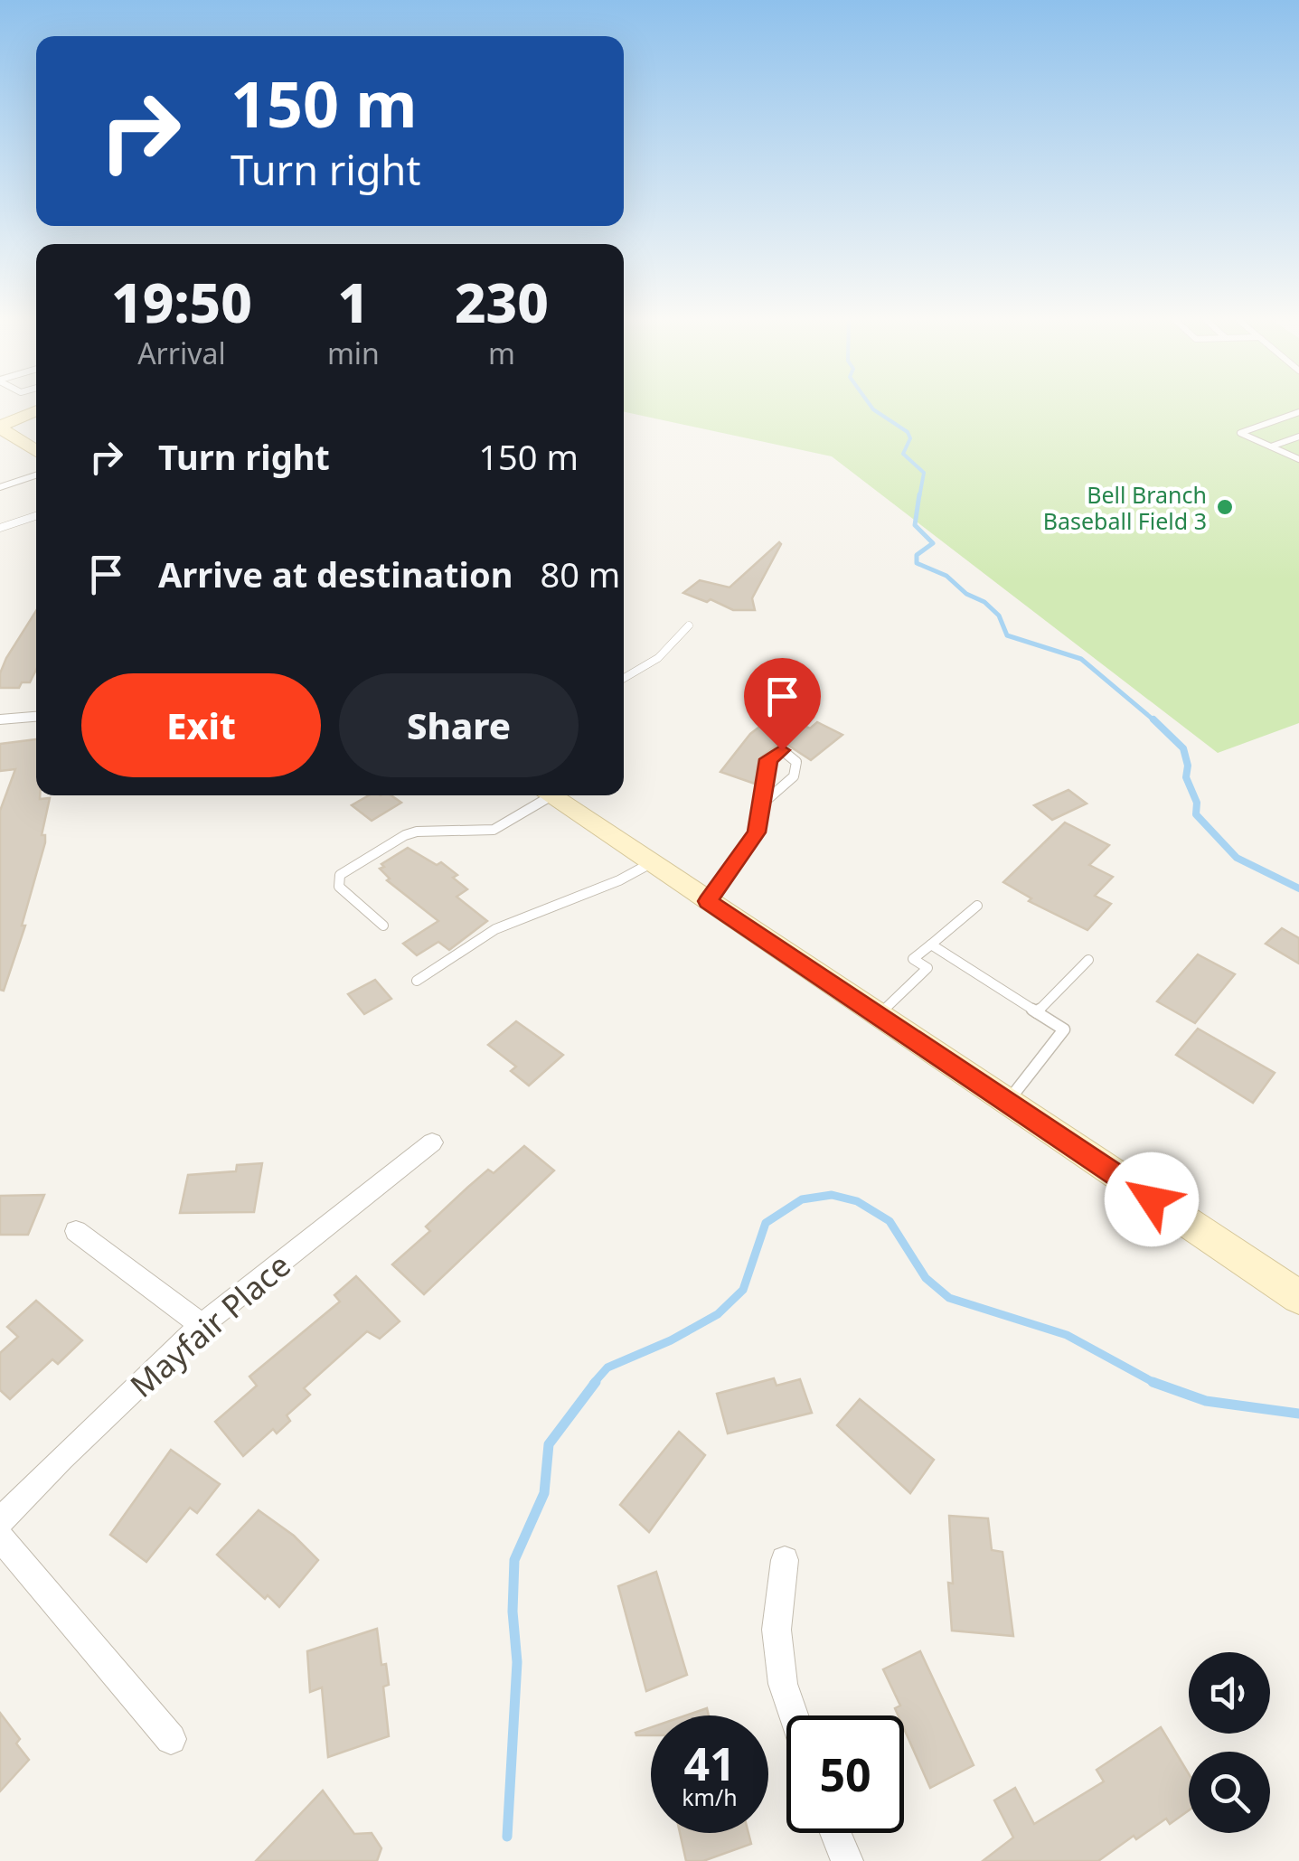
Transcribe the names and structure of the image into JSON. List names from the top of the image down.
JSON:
{
  "streets": {
    "street": ["Mayfair Place"]
  },
  "places": ["Bell Branch Baseball Field 3"],
  "page": {
    "turn": ["150 m", "Turn right"],
    "eta": [
      "19:50",
      "Arrival",
      "1",
      "min",
      "230",
      "m"
    ],
    "list": [
      {
        "name": "Turn right",
        "value": "150 m"
      },
      {
        "name": "Arrive at destination",
        "value": "80 m"
      }
    ],
    "buttons": ["Exit", "Share"],
    "speed": "41 km/h",
    "limit": "50"
  }
}
